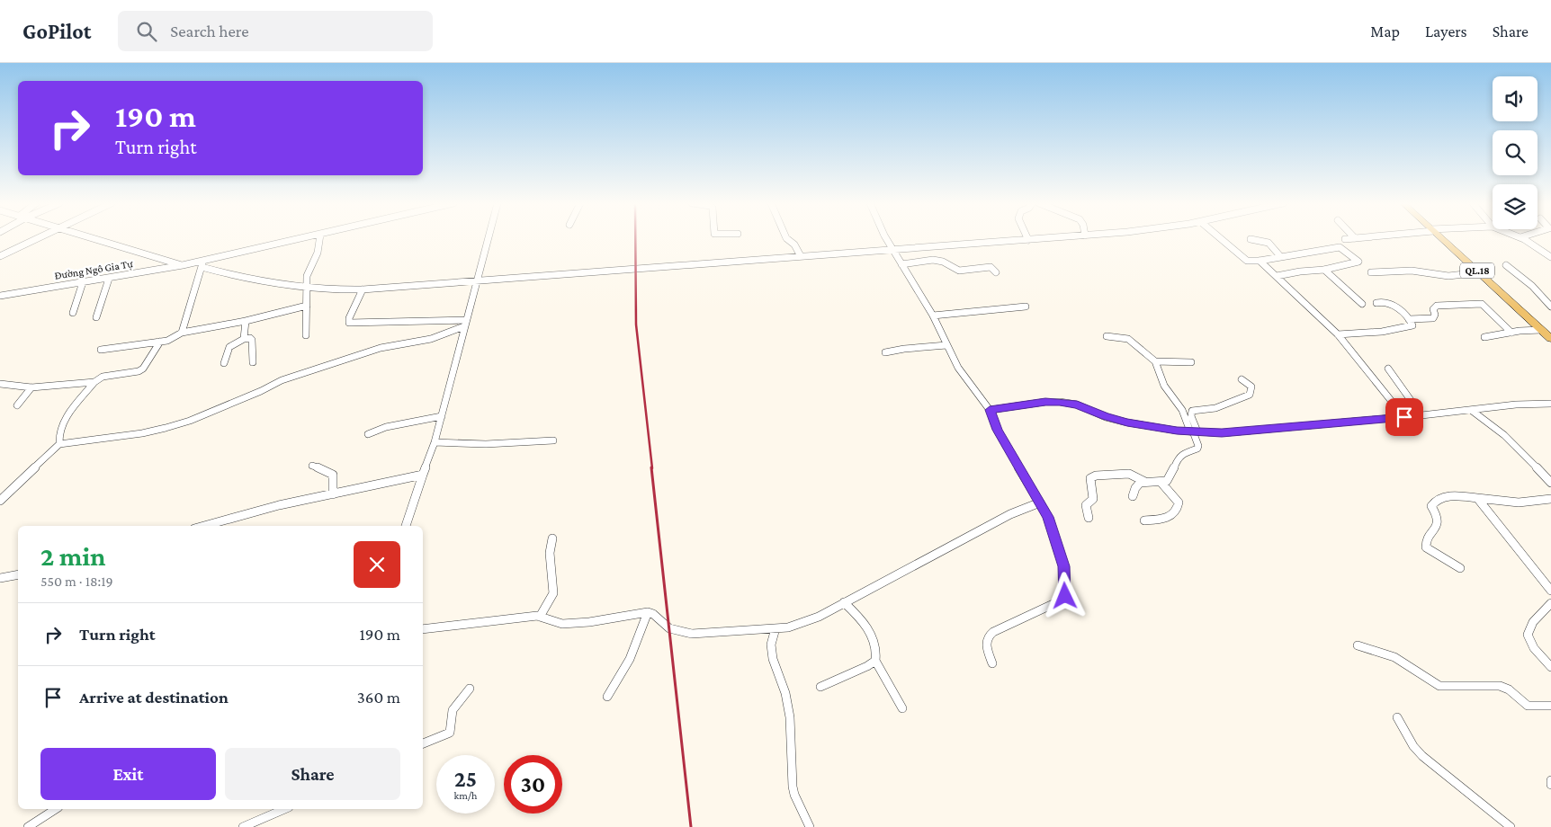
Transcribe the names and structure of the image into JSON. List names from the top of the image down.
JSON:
{
  "streets": {
    "main road": ["QL.18"],
    "street": ["Đường Ngô Gia Tự"]
  },
  "page": {
    "header": "GoPilot",
    "search": "Search here",
    "nav": ["Map", "Layers", "Share"],
    "turn": ["190 m", "Turn right"],
    "heading": ["2 min", "550 m · 18:19"],
    "list": [
      {
        "name": "Turn right",
        "value": "190 m"
      },
      {
        "name": "Arrive at destination",
        "value": "360 m"
      }
    ],
    "buttons": ["Exit", "Share"],
    "speed": "25 km/h",
    "limit": "30"
  }
}
